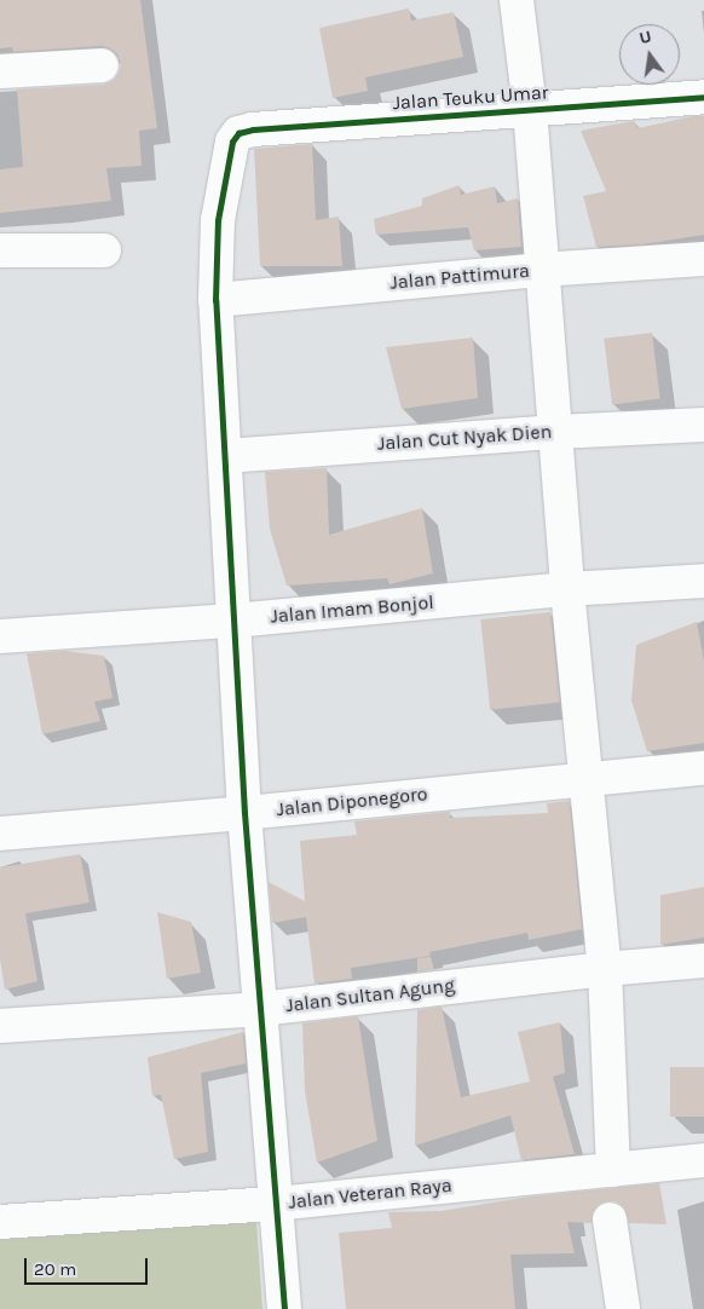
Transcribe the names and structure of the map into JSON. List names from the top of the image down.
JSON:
{
  "streets": {
    "street": [
      "Jalan Teuku Umar",
      "Jalan Pattimura",
      "Jalan Cut Nyak Dien",
      "Jalan Imam Bonjol",
      "Jalan Diponegoro",
      "Jalan Sultan Agung",
      "Jalan Veteran Raya"
    ]
  },
  "crossings": [
    ["Jalan Teuku Umar", "Jalan Pattimura"]
  ],
  "scale_bar": "20 m",
  "north": "top"
}
